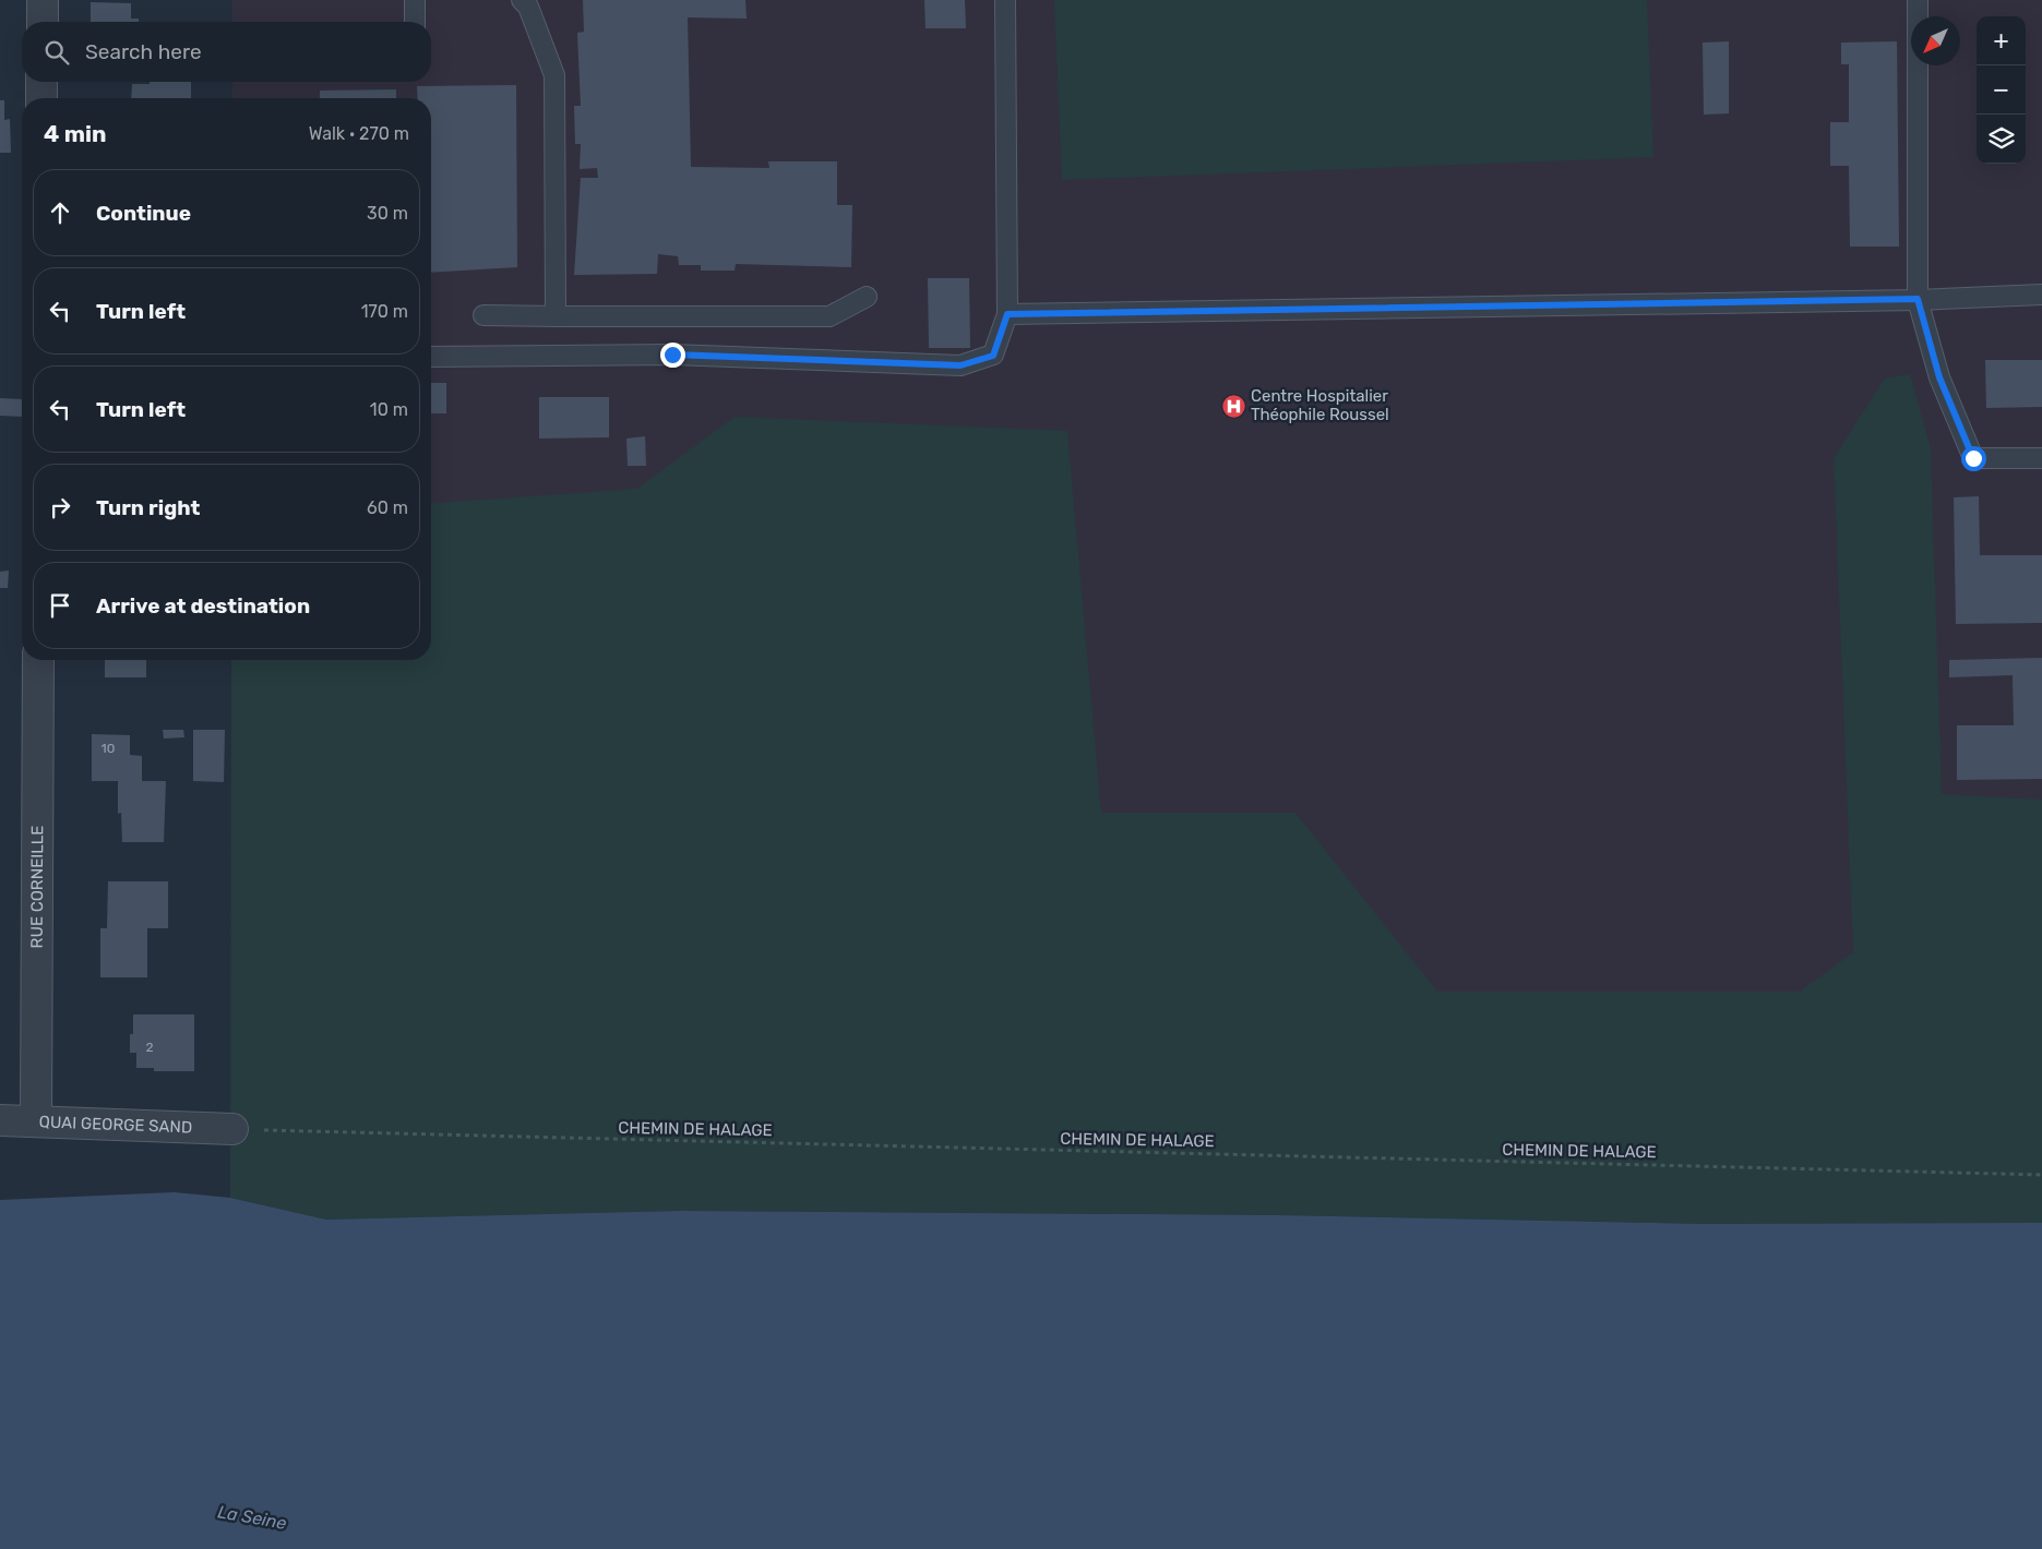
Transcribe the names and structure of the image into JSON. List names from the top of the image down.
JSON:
{
  "streets": {
    "street": ["RUE CORNEILLE", "QUAI GEORGE SAND"],
    "path": ["CHEMIN DE HALAGE"]
  },
  "crossings": [
    ["RUE CORNEILLE", "QUAI GEORGE SAND"],
    ["QUAI GEORGE SAND", "CHEMIN DE HALAGE"]
  ],
  "water": ["La Seine"],
  "places": {
    "hospital": ["Centre Hospitalier Théophile Roussel"]
  },
  "house_numbers": ["10", "2"],
  "north": "bottom left",
  "page": {
    "map_buttons": ["+", "−"],
    "search": "Search here",
    "heading": ["4 min", "Walk · 270 m"],
    "list": [
      ["Continue", "30 m"],
      ["Turn left", "170 m"],
      ["Turn left", "10 m"],
      ["Turn right", "60 m"],
      "Arrive at destination"
    ]
  }
}
